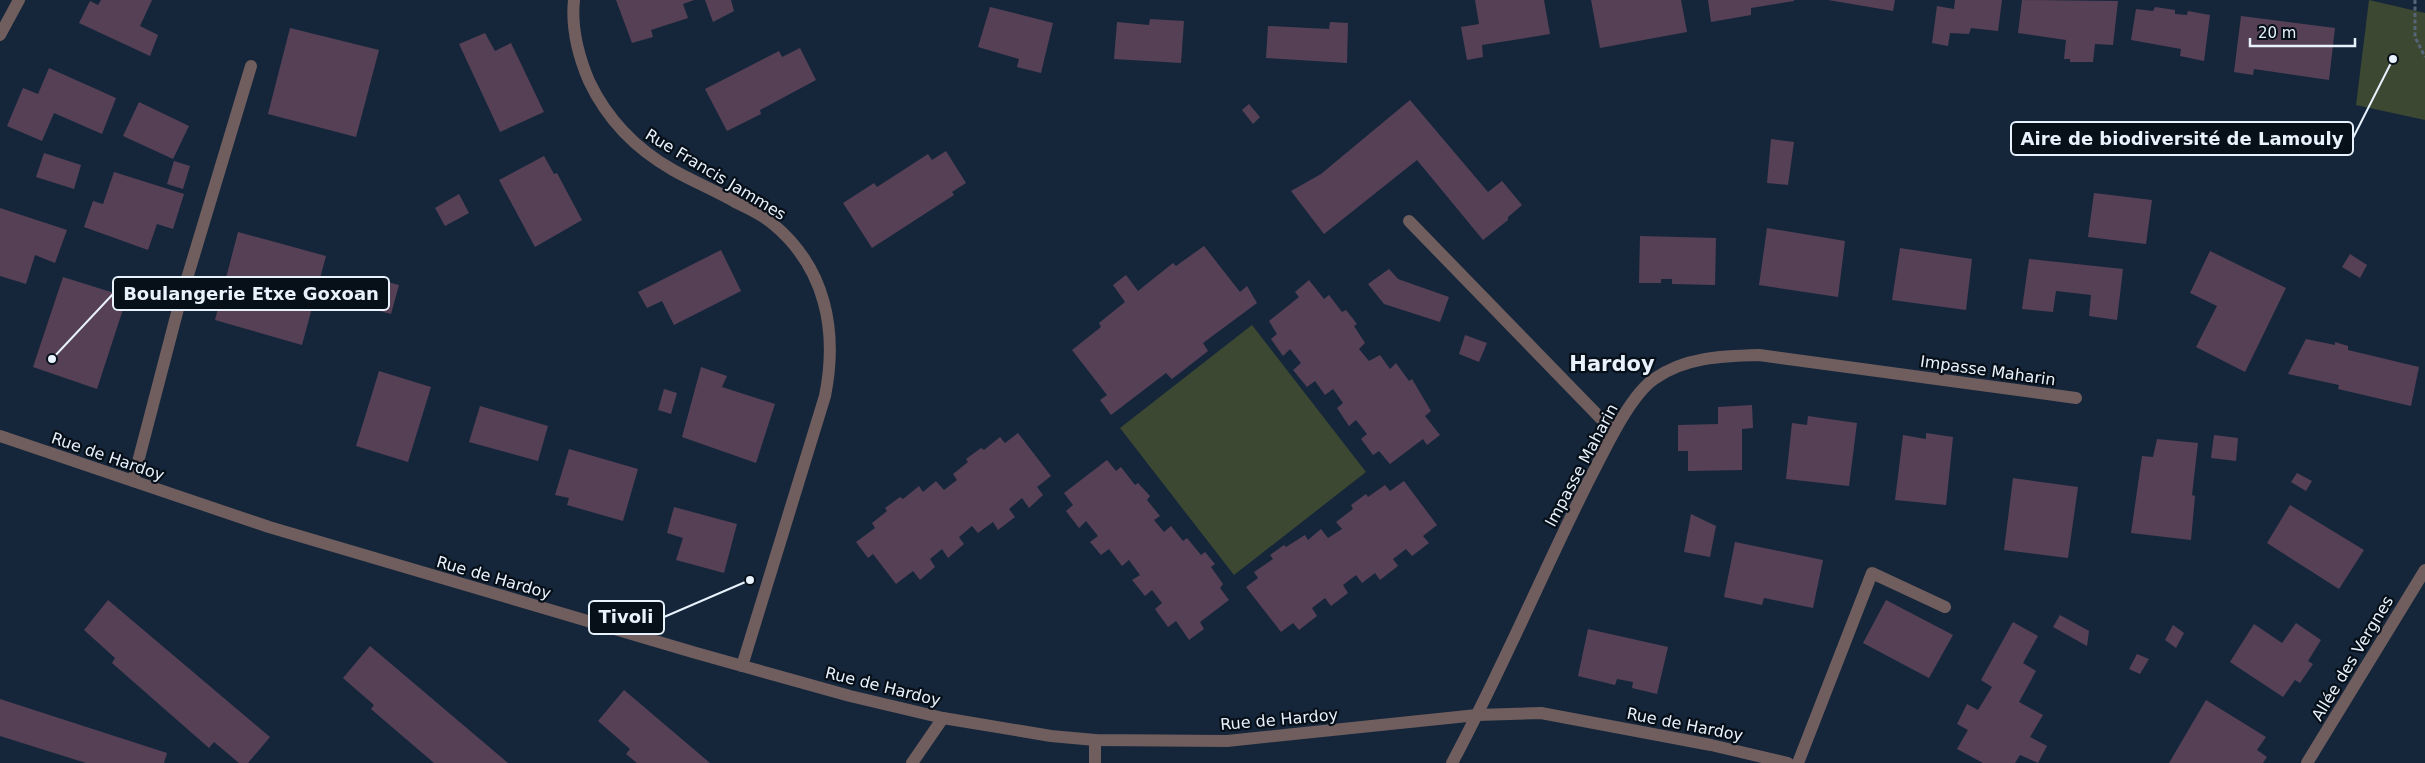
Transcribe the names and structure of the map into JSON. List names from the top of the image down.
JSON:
{
  "streets": {
    "street": [
      "Rue Francis Jammes",
      "Impasse Maharin",
      "Rue de Hardoy",
      "Allée des Vergnes"
    ]
  },
  "crossings": [
    ["Rue Francis Jammes", "Rue de Hardoy"],
    ["Impasse Maharin", "Rue de Hardoy"]
  ],
  "districts": ["Hardoy"],
  "places": ["Aire de biodiversité de Lamouly", "Boulangerie Etxe Goxoan", "Tivoli"],
  "scale_bar": "20 m"
}
